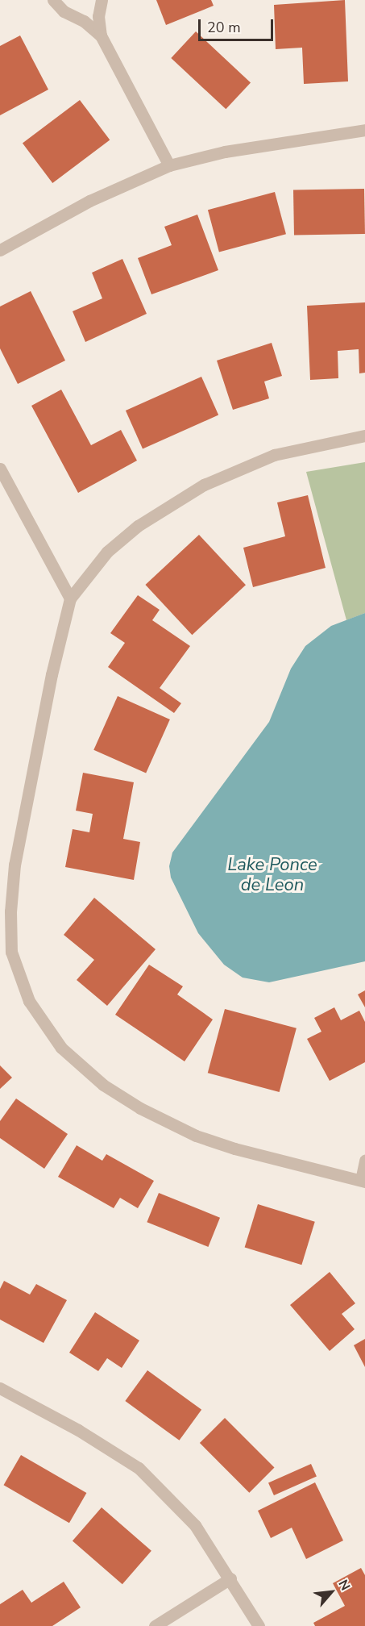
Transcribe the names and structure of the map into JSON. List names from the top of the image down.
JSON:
{
  "water": ["Lake Ponce de Leon"],
  "scale_bar": "20 m",
  "north": "top right"
}
